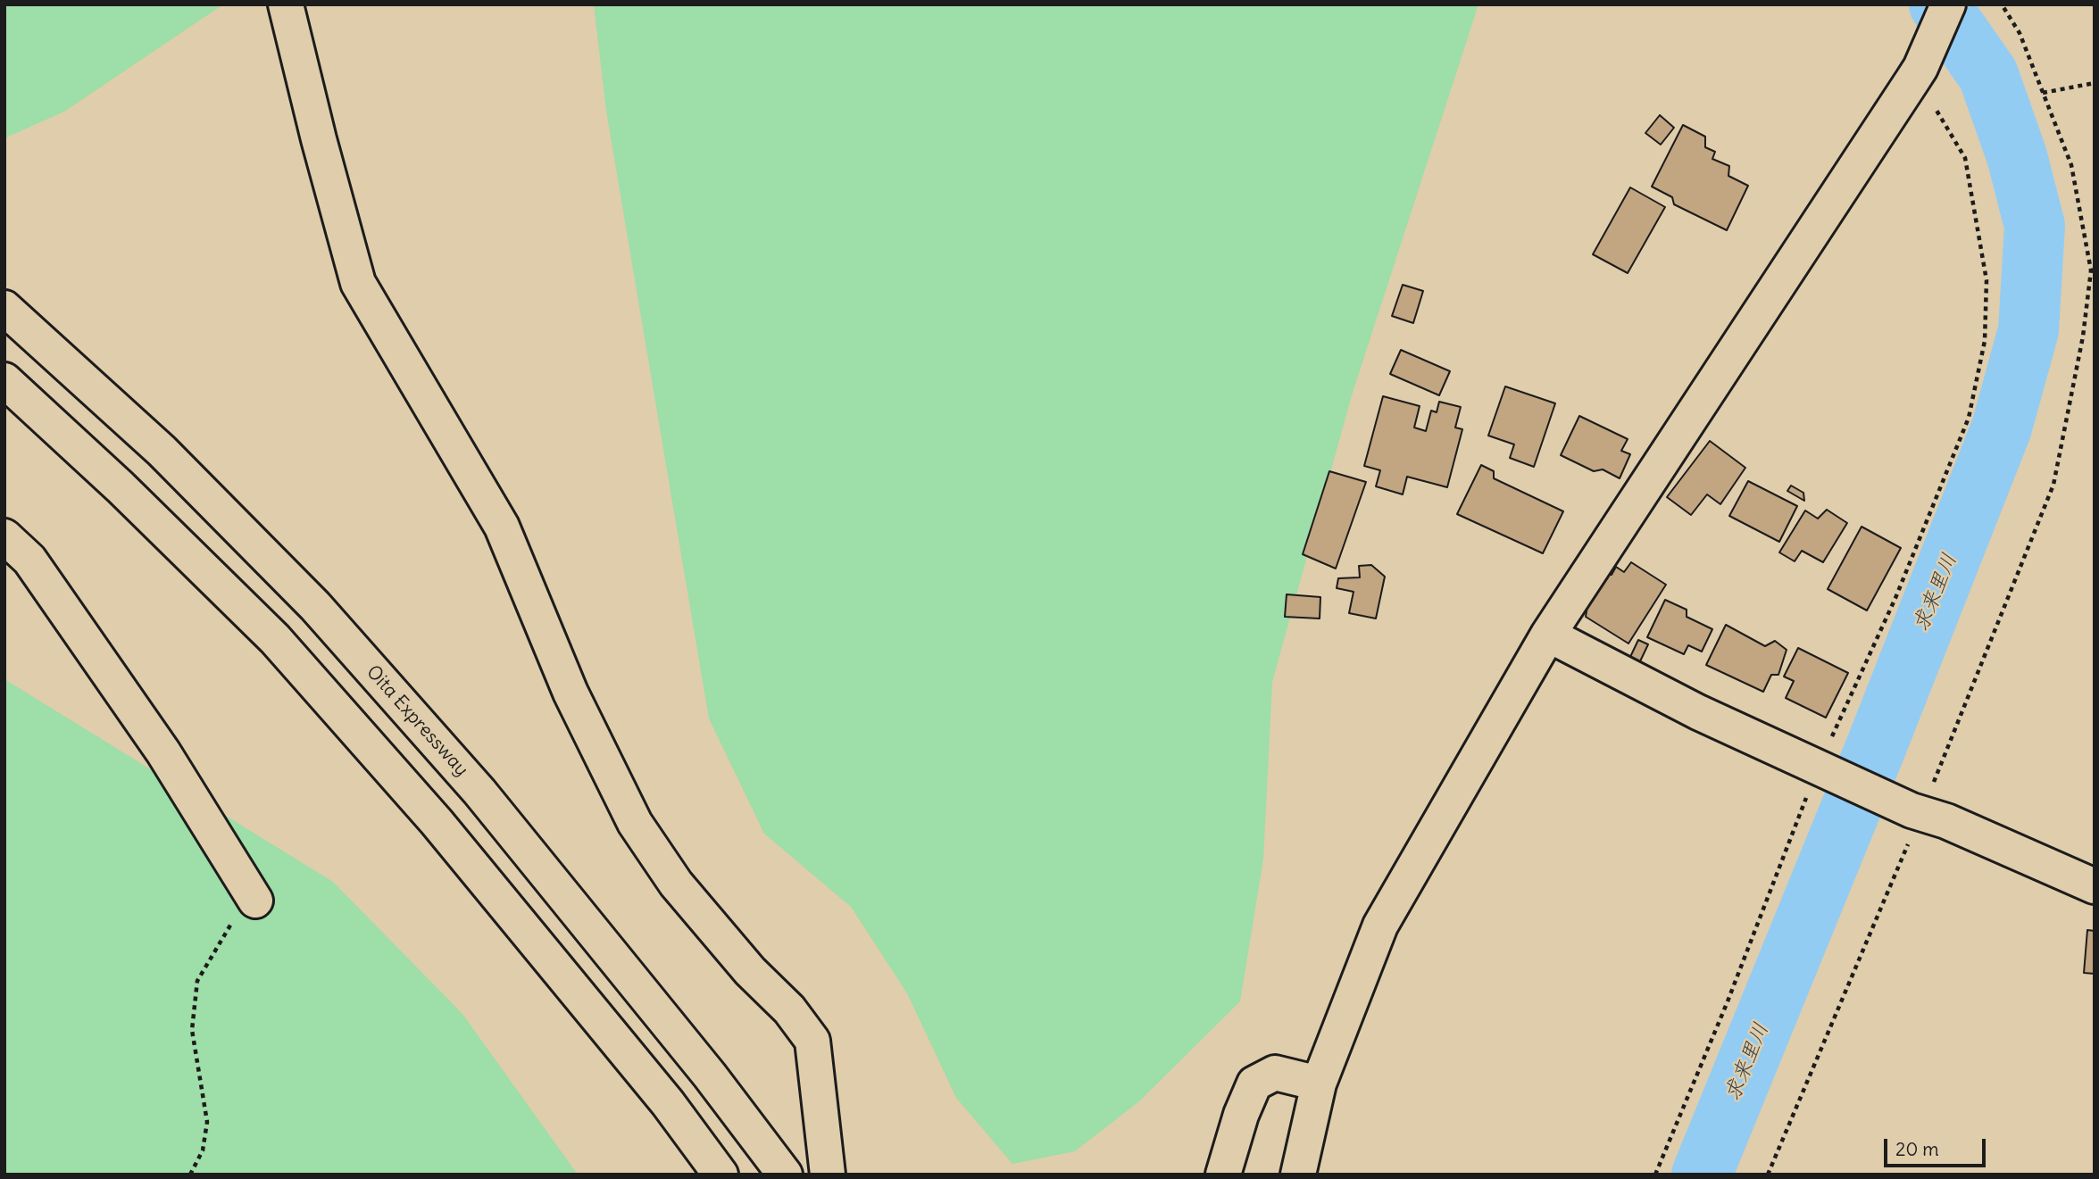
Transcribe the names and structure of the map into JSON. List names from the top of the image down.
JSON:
{
  "streets": {
    "main road": ["Oita Expressway"]
  },
  "water": ["求来里川"],
  "scale_bar": "20 m"
}
